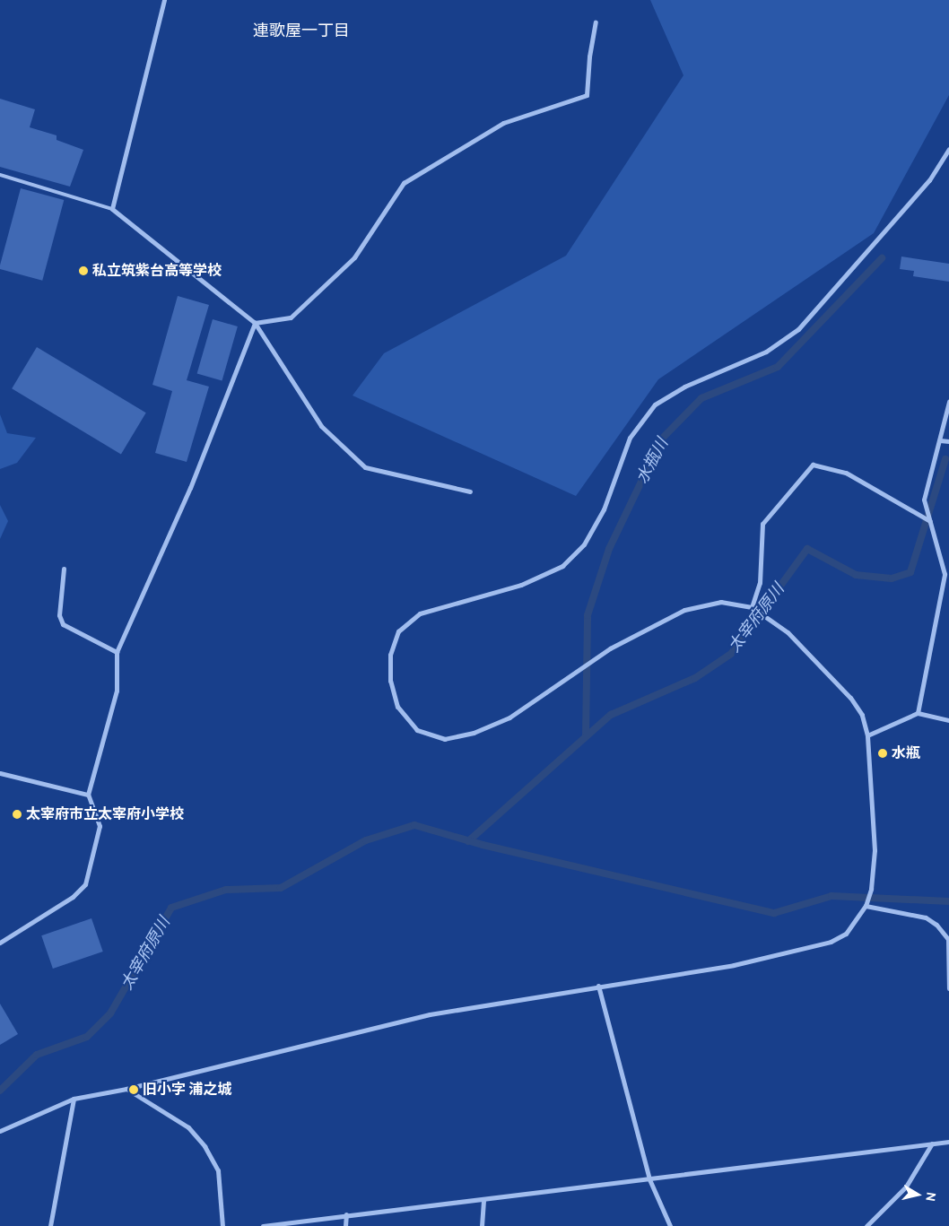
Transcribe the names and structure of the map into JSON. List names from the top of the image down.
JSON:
{
  "districts": ["連歌屋一丁目"],
  "water": ["水瓶川", "太宰府原川"],
  "places": [
    "私立筑紫台高等学校",
    "水瓶",
    "太宰府市立太宰府小学校",
    "旧小字 浦之城"
  ],
  "north": "right"
}
